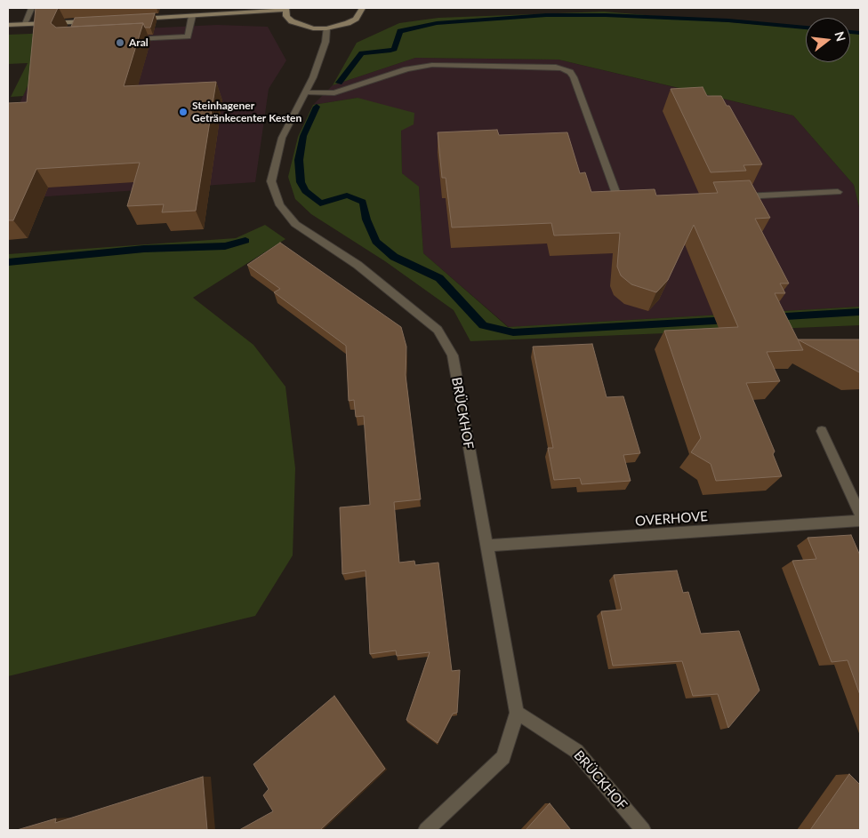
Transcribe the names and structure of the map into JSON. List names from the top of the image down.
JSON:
{
  "streets": {
    "street": ["BRÜCKHOF", "OVERHOVE"]
  },
  "crossings": [
    ["BRÜCKHOF", "OVERHOVE"]
  ],
  "places": ["Aral", "Steinhagener Getränkecenter Kesten"],
  "north": "right"
}
